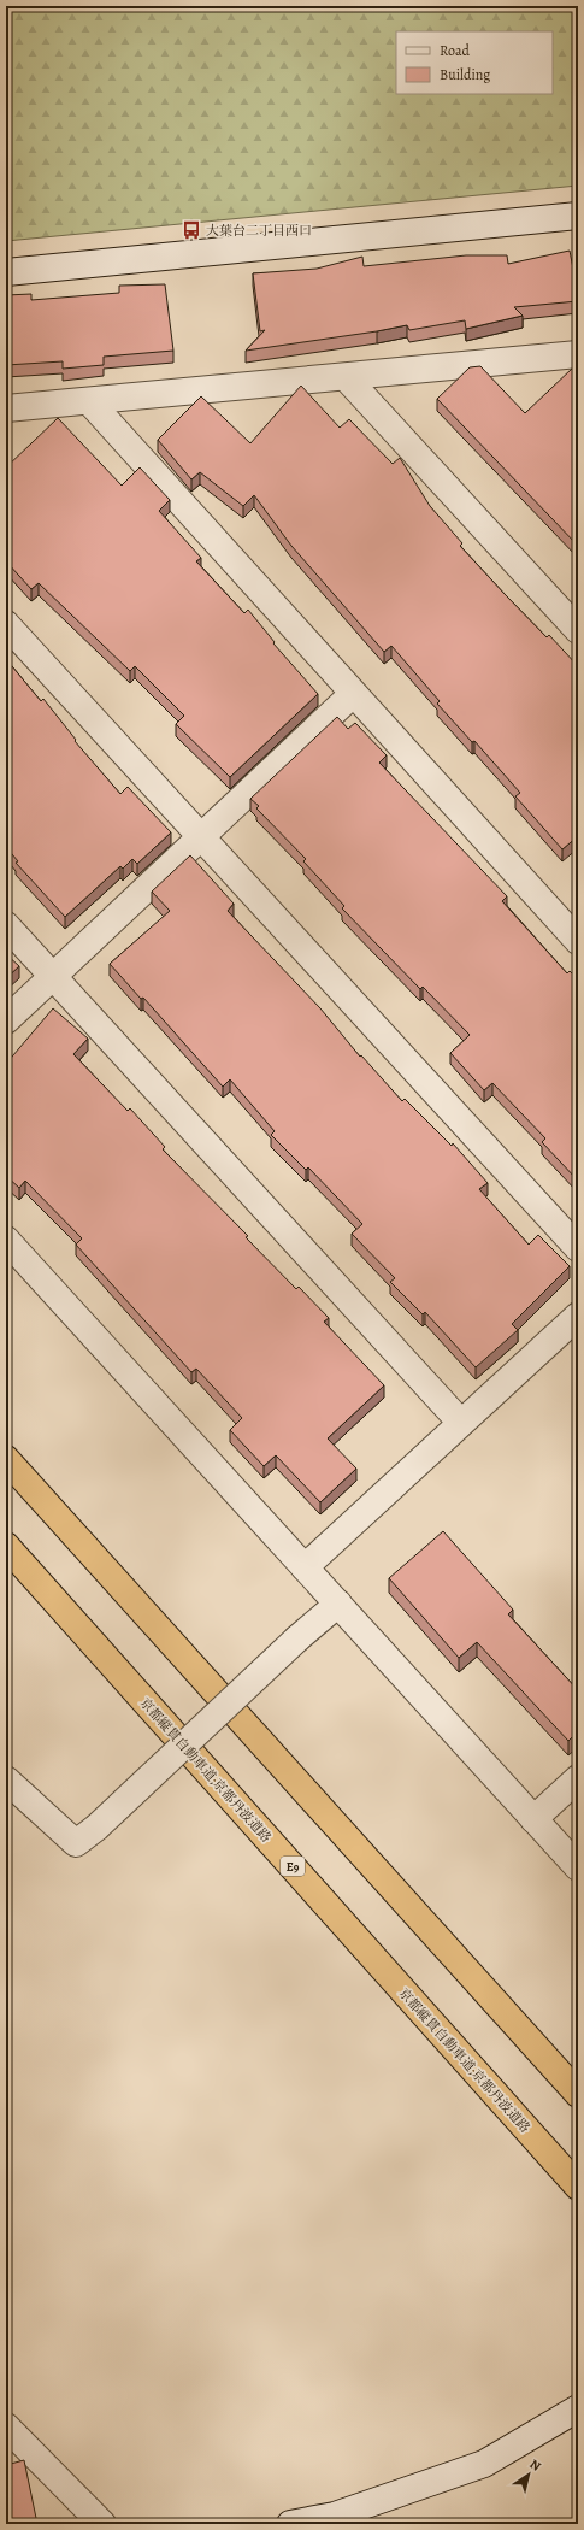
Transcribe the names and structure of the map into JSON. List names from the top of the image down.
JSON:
{
  "streets": {
    "highway": ["京都縦貫自動車道;京都丹波道路", "E9"]
  },
  "places": {
    "bus stop": ["大葉台二丁目西口"]
  },
  "legend": ["Road", "Building"],
  "north": "top right"
}
